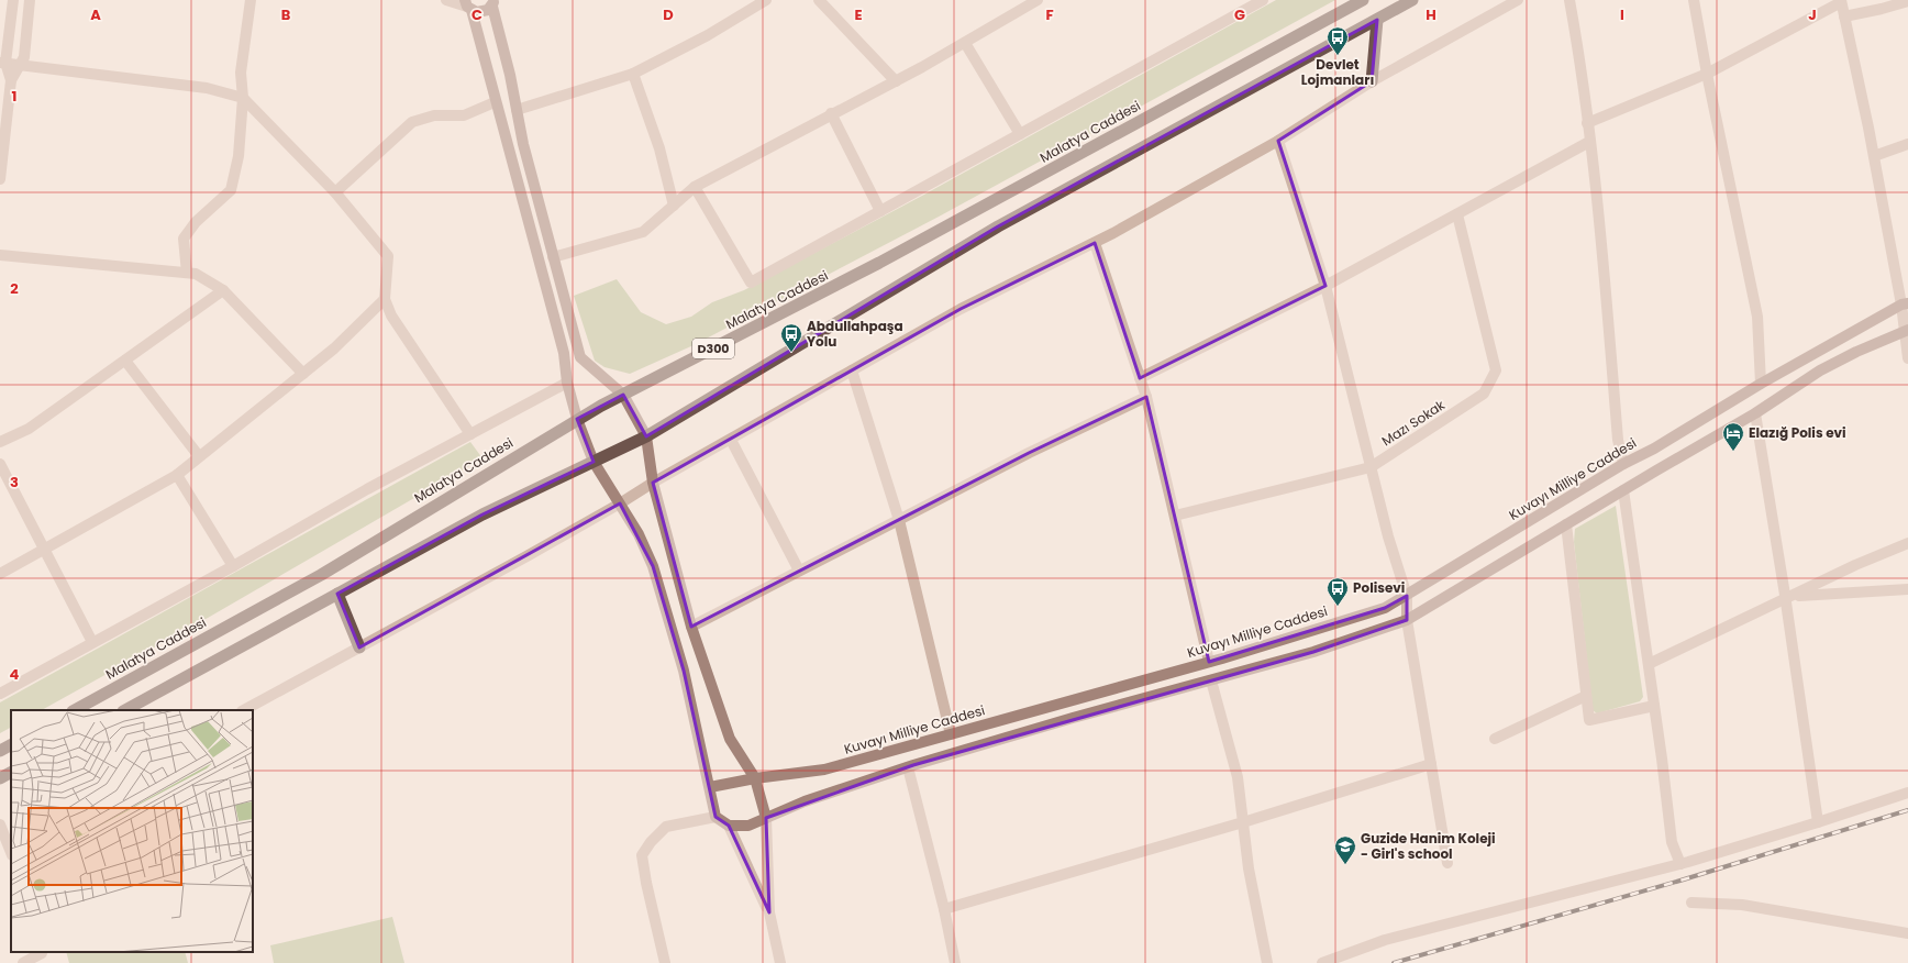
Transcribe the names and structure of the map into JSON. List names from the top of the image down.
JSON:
{
  "streets": {
    "highway": ["Malatya Caddesi", "D300"],
    "main road": ["Kuvayı Milliye Caddesi"],
    "street": ["Mazı Sokak"]
  },
  "places": {
    "bus stop": ["Devlet Lojmanları", "Abdullahpaşa Yolu", "Polisevi"],
    "hotel": ["Elazığ Polis evi"],
    "school or university": ["Guzide Hanim Koleji - Girl's school"]
  },
  "grid": {
    "columns": [
      "A",
      "B",
      "C",
      "D",
      "E",
      "F",
      "G",
      "H",
      "I",
      "J"
    ],
    "rows": [
      "1",
      "2",
      "3",
      "4"
    ]
  }
}
